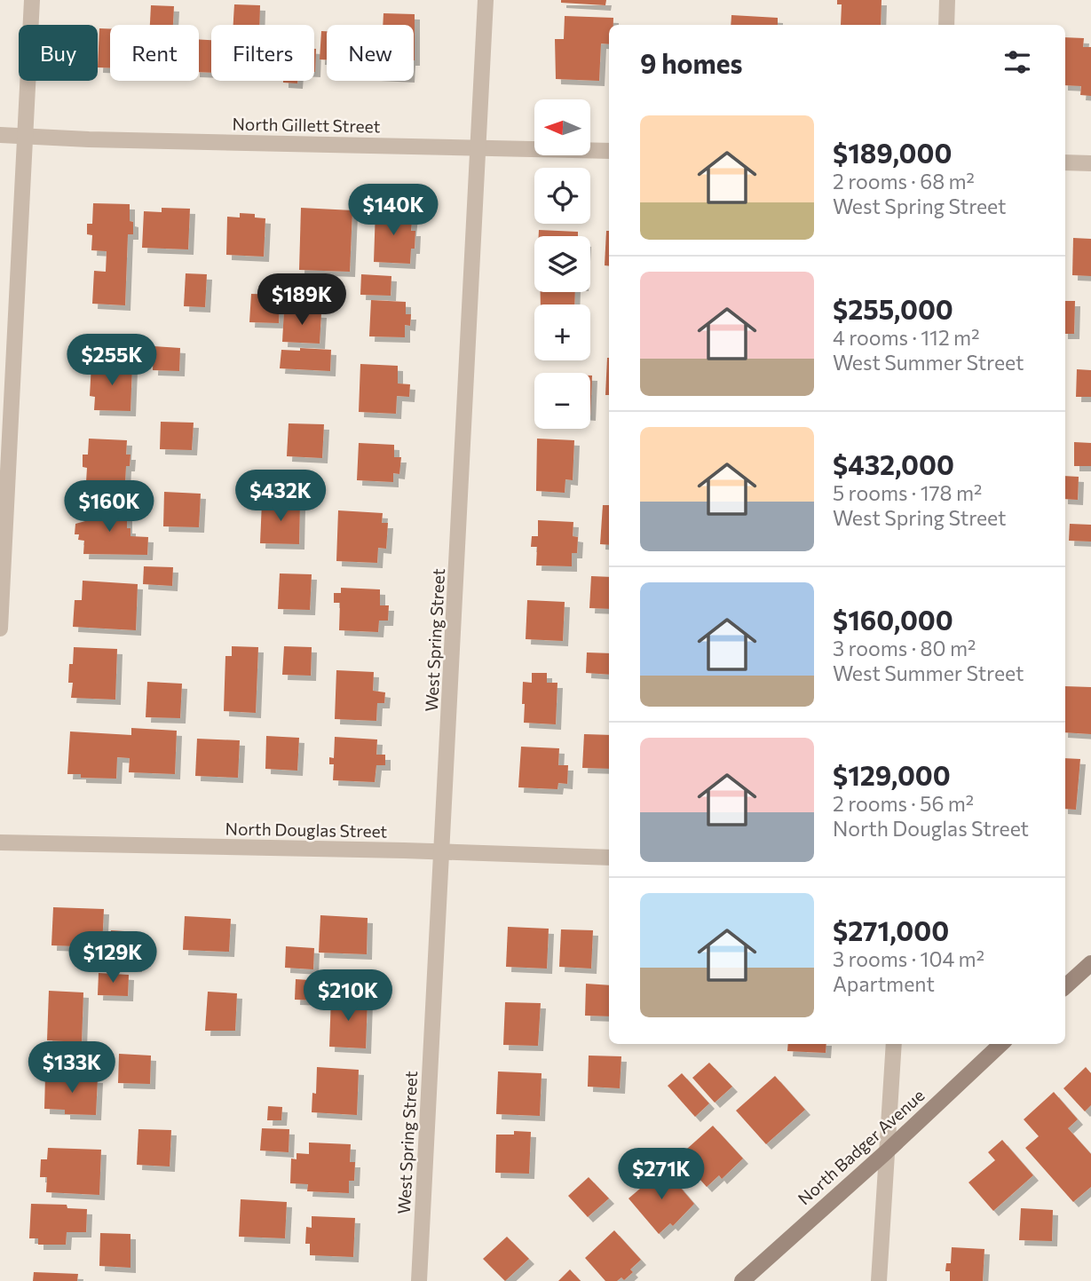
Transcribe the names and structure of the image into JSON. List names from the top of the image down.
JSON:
{
  "streets": {
    "main road": ["North Badger Avenue"],
    "street": ["North Gillett Street", "West Spring Street", "North Douglas Street"]
  },
  "crossings": [
    ["North Gillett Street", "West Spring Street"],
    ["West Spring Street", "North Douglas Street"]
  ],
  "north": "left",
  "page": {
    "chip": [
      "Buy",
      "Rent",
      "Filters",
      "New"
    ],
    "heading": "9 homes",
    "map_buttons": ["+", "−"],
    "list": [
      {
        "name": "$189,000",
        "note": "2 rooms · 68 m² · West Spring Street"
      },
      {
        "name": "$255,000",
        "note": "4 rooms · 112 m² · West Summer Street"
      },
      {
        "name": "$432,000",
        "note": "5 rooms · 178 m² · West Spring Street"
      },
      {
        "name": "$160,000",
        "note": "3 rooms · 80 m² · West Summer Street"
      },
      {
        "name": "$129,000",
        "note": "2 rooms · 56 m² · North Douglas Street"
      },
      {
        "name": "$271,000",
        "note": "3 rooms · 104 m² · Apartment"
      }
    ],
    "price": [
      "$140K",
      "$189K",
      "$255K",
      "$432K",
      "$160K",
      "$129K",
      "$210K",
      "$133K",
      "$271K"
    ]
  }
}
